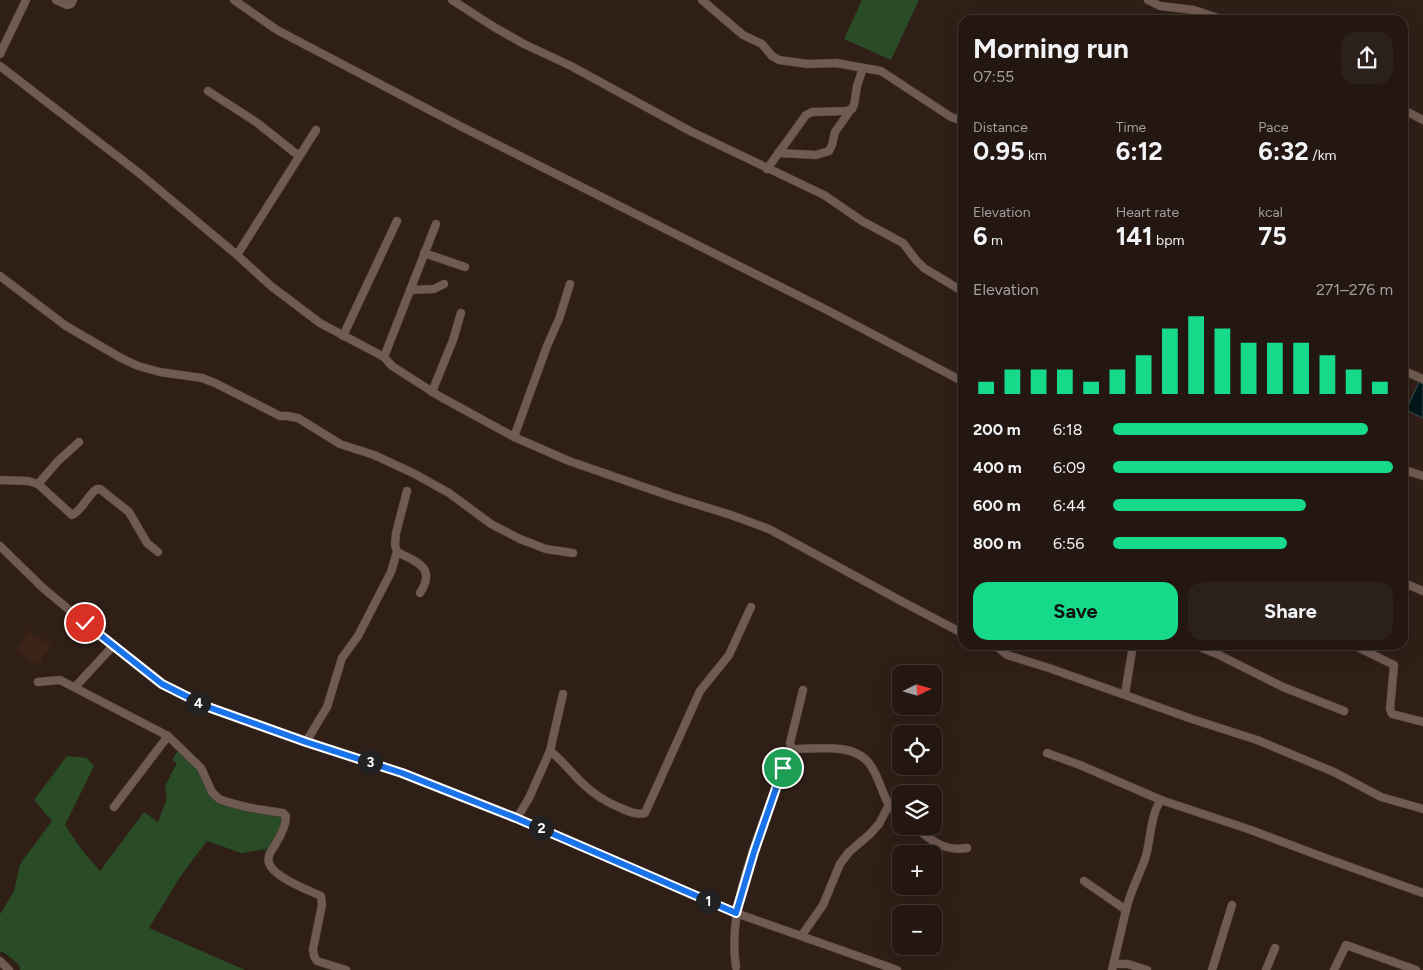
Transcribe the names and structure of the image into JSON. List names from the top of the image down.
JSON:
{
  "north": "right",
  "page": {
    "heading": ["Morning run", "07:55"],
    "stats": [
      ["Distance", "0.95 km"],
      ["Time", "6:12"],
      ["Pace", "6:32 /km"],
      ["Elevation", "6 m"],
      ["Heart rate", "141 bpm"],
      ["kcal", "75"]
    ],
    "chart": ["Elevation", "271–276 m"],
    "list": [
      {
        "name": "200 m",
        "note": "6:18"
      },
      {
        "name": "400 m",
        "note": "6:09"
      },
      {
        "name": "600 m",
        "note": "6:44"
      },
      {
        "name": "800 m",
        "note": "6:56"
      }
    ],
    "buttons": ["Save", "Share"],
    "map_buttons": ["+", "−"],
    "pins": [
      "4",
      "3",
      "2",
      "1"
    ]
  }
}
